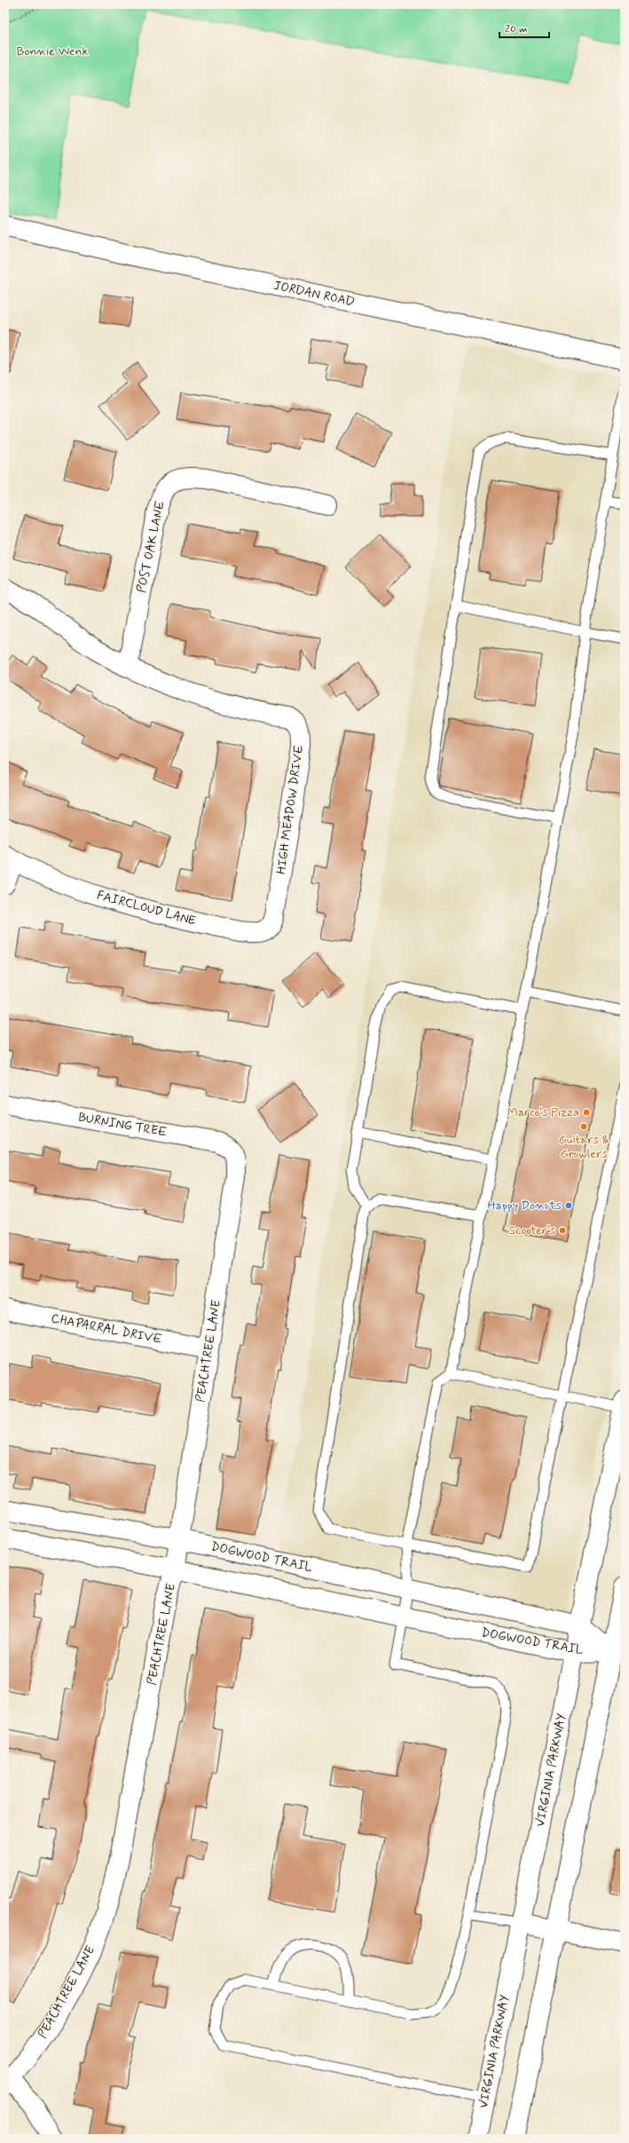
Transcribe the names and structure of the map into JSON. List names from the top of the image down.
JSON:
{
  "streets": {
    "street": [
      "JORDAN ROAD",
      "POST OAK LANE",
      "HIGH MEADOW DRIVE",
      "FAIRCLOUD LANE",
      "BURNING TREE",
      "CHAPARRAL DRIVE",
      "PEACHTREE LANE",
      "DOGWOOD TRAIL",
      "VIRGINIA PARKWAY"
    ]
  },
  "crossings": [
    ["POST OAK LANE", "HIGH MEADOW DRIVE"],
    ["HIGH MEADOW DRIVE", "FAIRCLOUD LANE"],
    ["BURNING TREE", "PEACHTREE LANE"],
    ["CHAPARRAL DRIVE", "PEACHTREE LANE"],
    ["PEACHTREE LANE", "DOGWOOD TRAIL"],
    ["DOGWOOD TRAIL", "VIRGINIA PARKWAY"]
  ],
  "parks": ["Bonnie Wenk"],
  "places": [
    "Marco's Pizza",
    "Guitars & Growlers",
    "Happy Donuts",
    "Scooter's"
  ],
  "scale_bar": "20 m"
}
